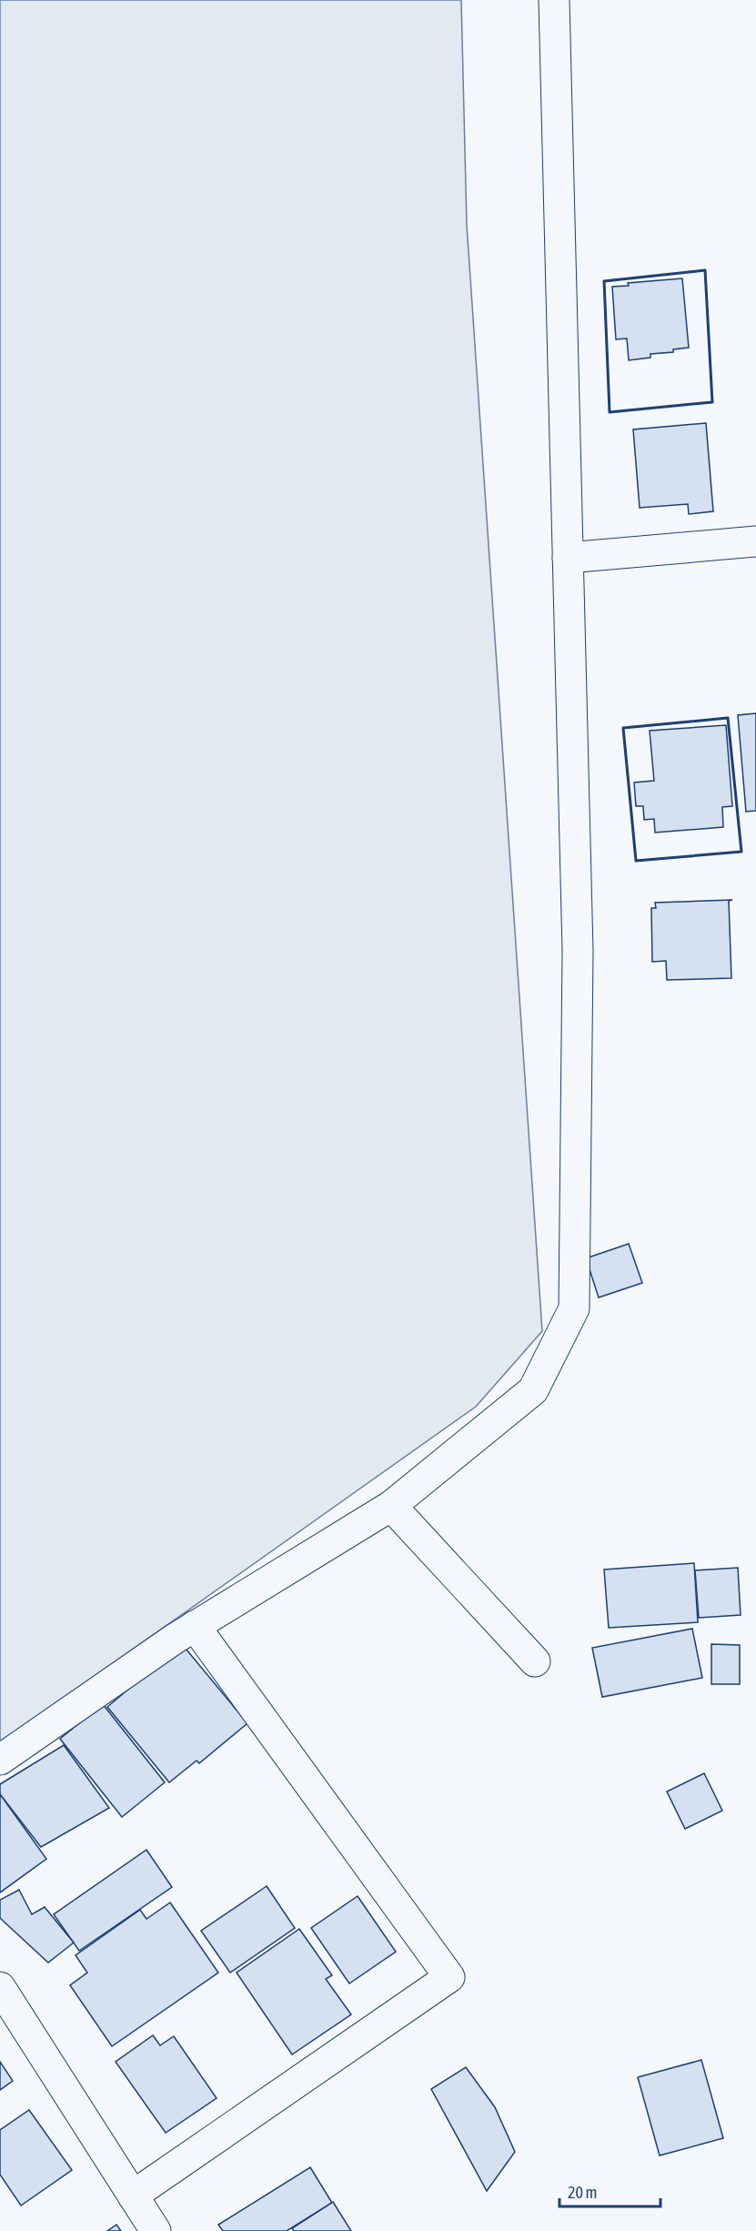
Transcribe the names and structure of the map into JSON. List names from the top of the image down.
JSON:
{
  "scale_bar": "20 m"
}
